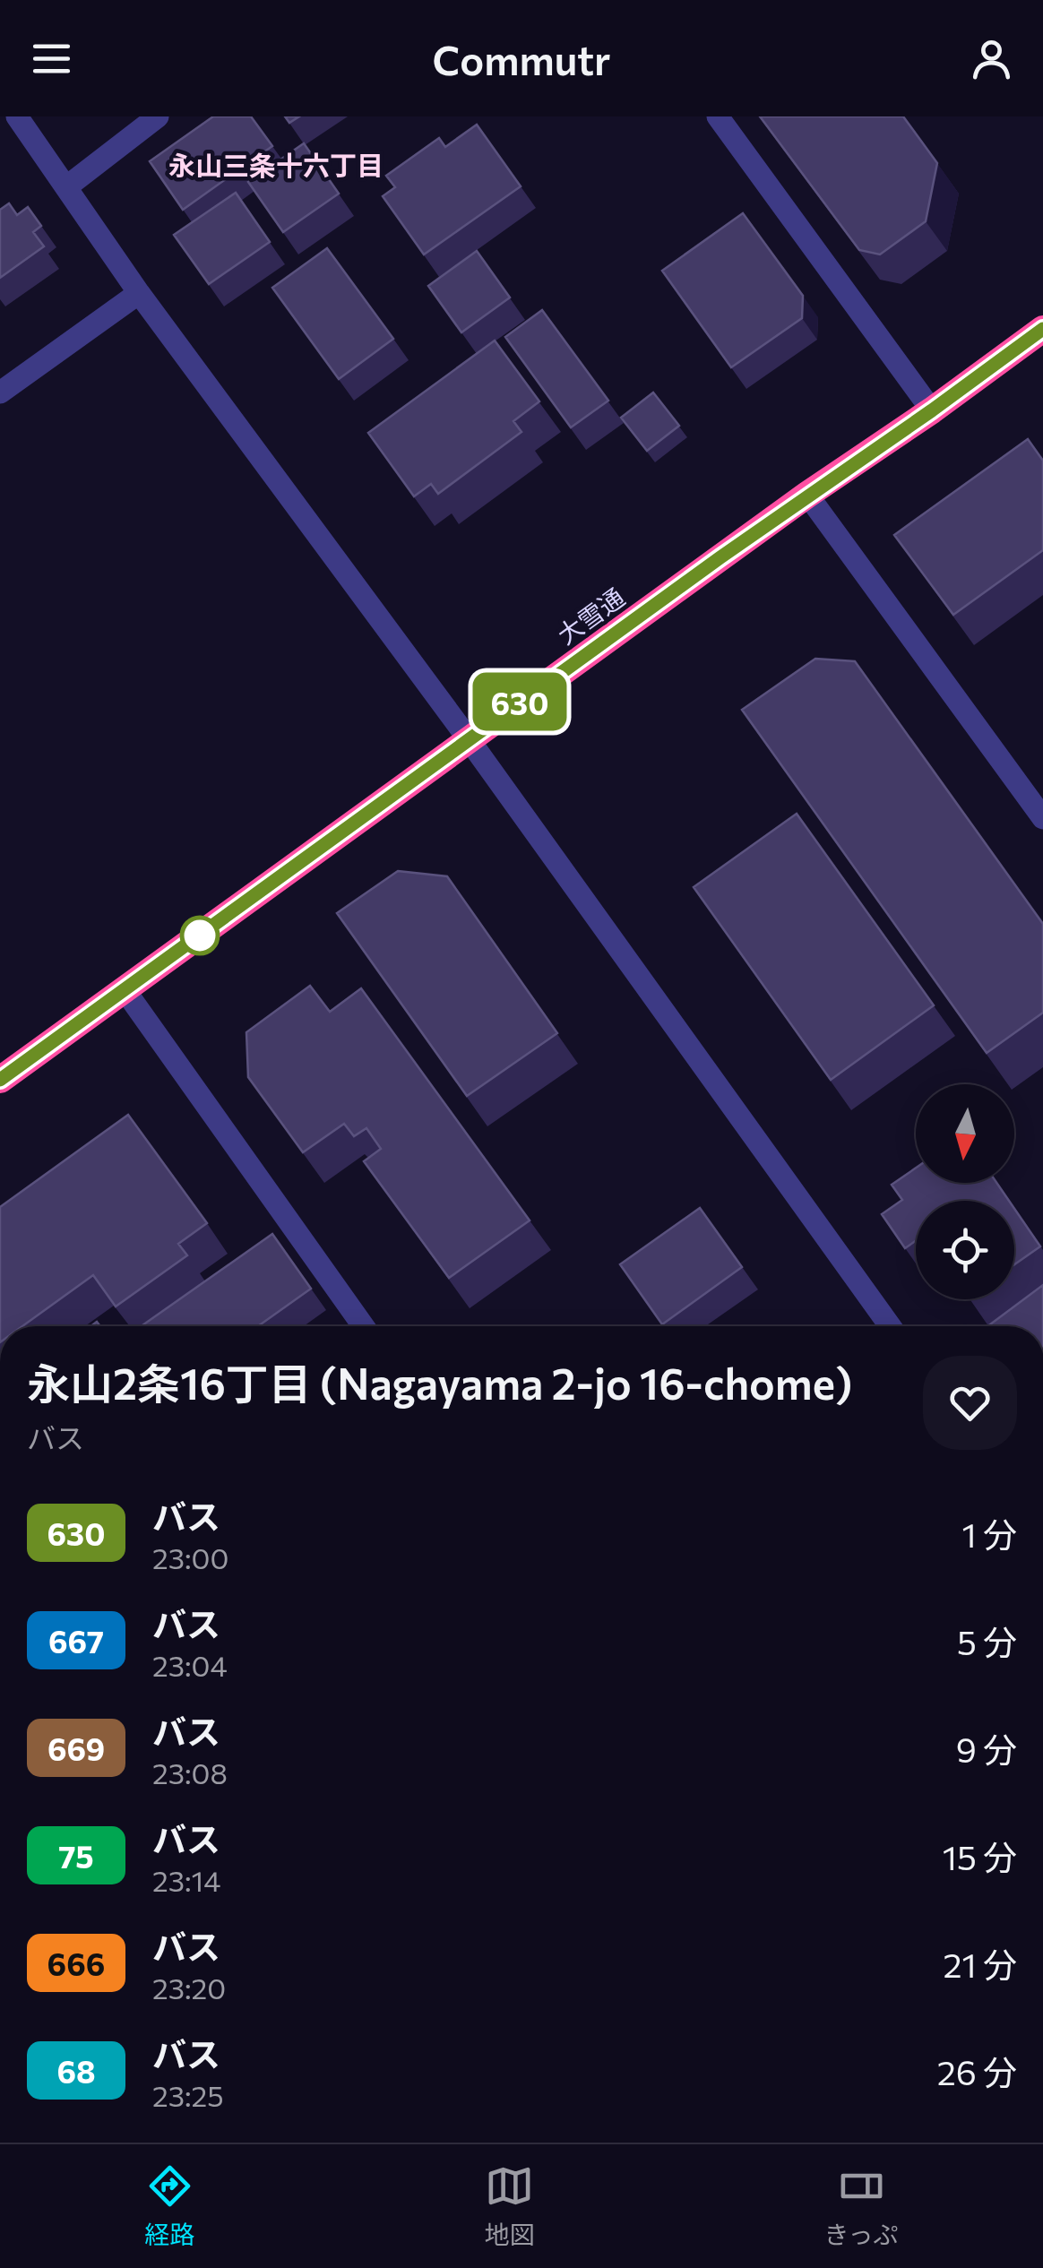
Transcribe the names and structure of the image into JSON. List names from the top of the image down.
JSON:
{
  "streets": {
    "highway": ["大雪通"]
  },
  "districts": ["永山三条十六丁目"],
  "lines": ["bus line 630"],
  "north": "bottom",
  "page": {
    "header": "Commutr",
    "on_map": "630",
    "heading": ["永山2条16丁目 (Nagayama 2-jo 16-chome)", "バス"],
    "list": [
      {
        "mark": "630",
        "name": "バス",
        "note": "23:00",
        "value": "1 分"
      },
      {
        "mark": "667",
        "name": "バス",
        "note": "23:04",
        "value": "5 分"
      },
      {
        "mark": "669",
        "name": "バス",
        "note": "23:08",
        "value": "9 分"
      },
      {
        "mark": "75",
        "name": "バス",
        "note": "23:14",
        "value": "15 分"
      },
      {
        "mark": "666",
        "name": "バス",
        "note": "23:20",
        "value": "21 分"
      },
      {
        "mark": "68",
        "name": "バス",
        "note": "23:25",
        "value": "26 分"
      }
    ],
    "tabs": ["経路", "地図", "きっぷ"]
  }
}
